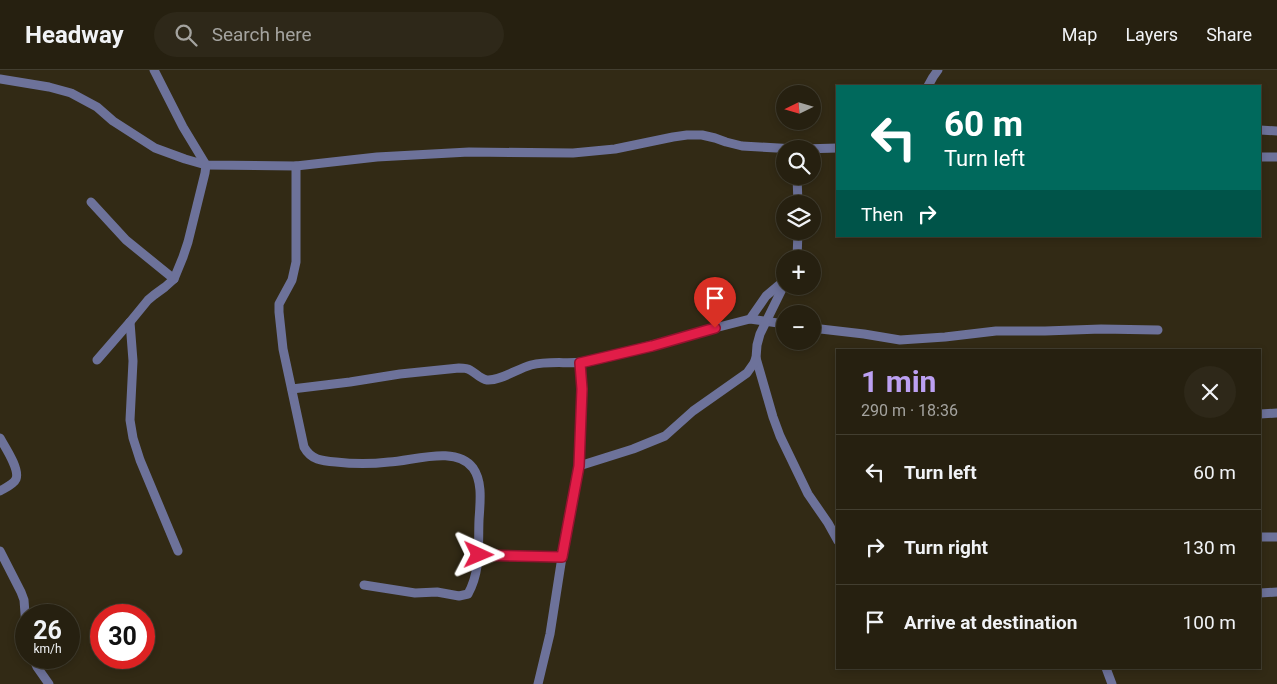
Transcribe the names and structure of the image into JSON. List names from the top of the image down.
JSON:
{
  "north": "left",
  "page": {
    "header": "Headway",
    "search": "Search here",
    "nav": ["Map", "Layers", "Share"],
    "map_buttons": ["+", "−"],
    "turn": ["60 m", "Turn left"],
    "then": "Then",
    "heading": ["1 min", "290 m · 18:36"],
    "list": [
      {
        "name": "Turn left",
        "value": "60 m"
      },
      {
        "name": "Turn right",
        "value": "130 m"
      },
      {
        "name": "Arrive at destination",
        "value": "100 m"
      }
    ],
    "speed": "26 km/h",
    "limit": "30"
  }
}
